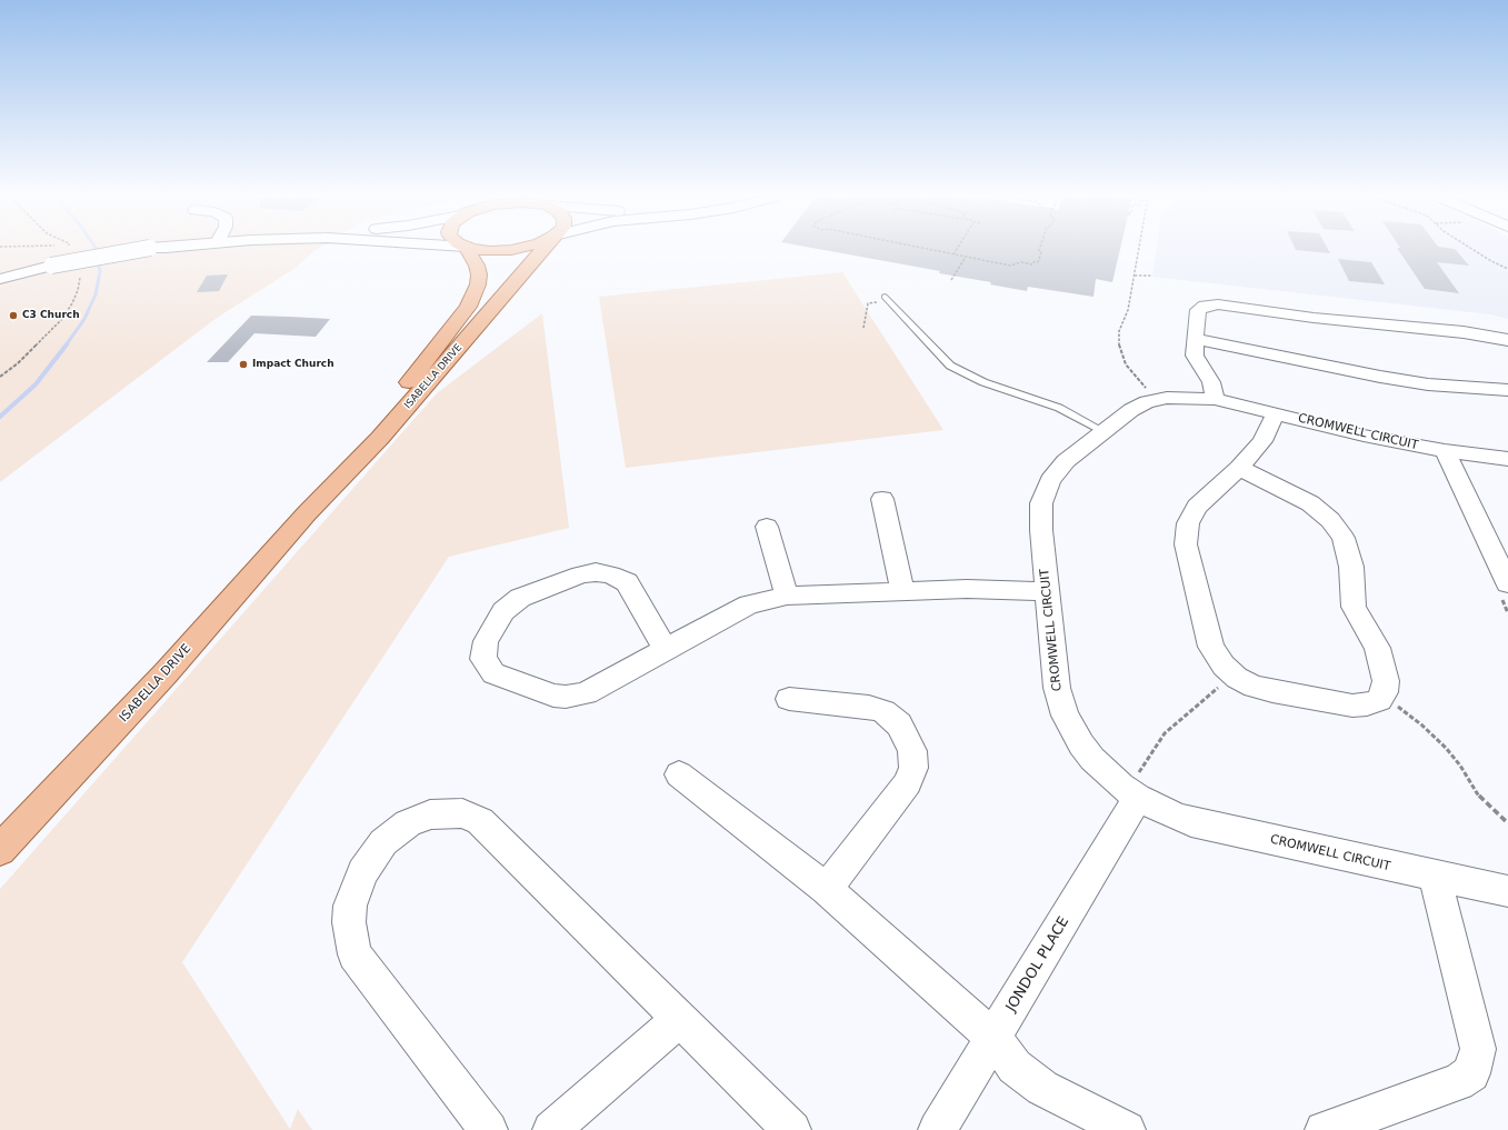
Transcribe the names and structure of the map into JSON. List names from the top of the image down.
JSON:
{
  "streets": {
    "main road": ["ISABELLA DRIVE"],
    "street": ["CROMWELL CIRCUIT", "JONDOL PLACE"]
  },
  "crossings": [
    ["CROMWELL CIRCUIT", "JONDOL PLACE"]
  ],
  "places": ["C3 Church", "Impact Church"]
}
